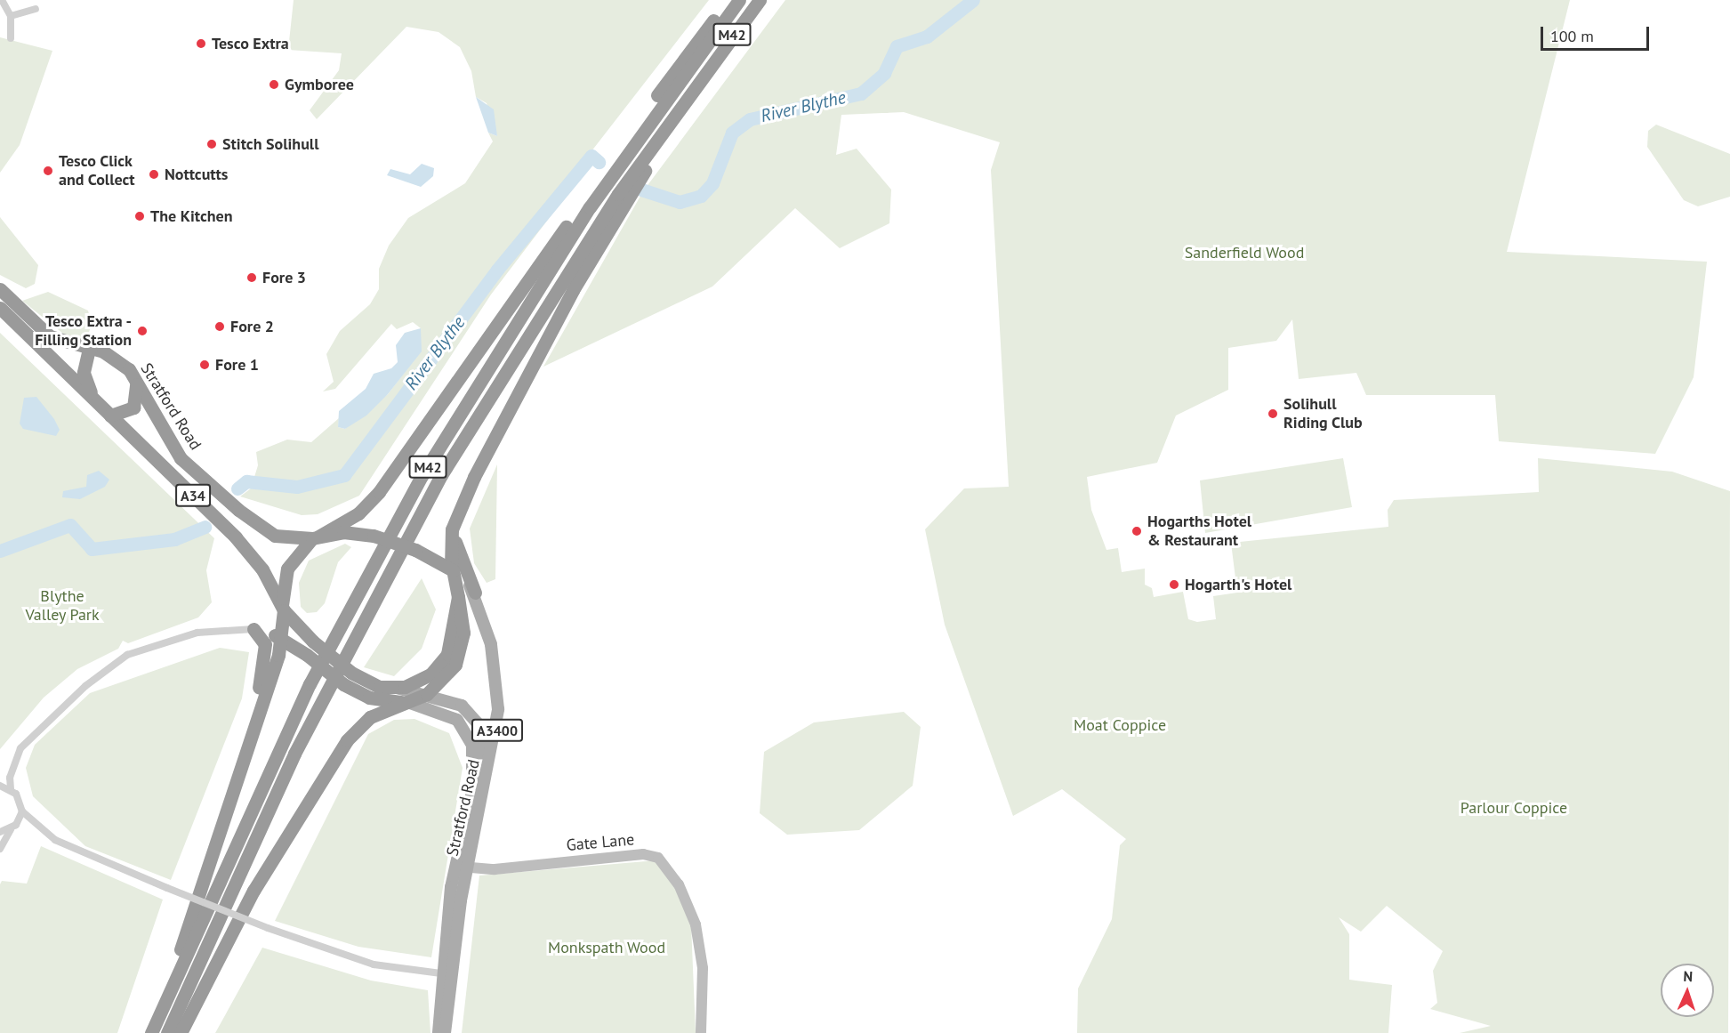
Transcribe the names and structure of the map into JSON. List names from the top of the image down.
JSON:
{
  "streets": {
    "highway": ["M42", "Stratford Road", "A34"],
    "main road": ["A3400"],
    "street": ["Gate Lane"]
  },
  "crossings": [
    ["Stratford Road", "A34"],
    ["Stratford Road", "Gate Lane"]
  ],
  "water": ["River Blythe"],
  "parks": [
    "Sanderfield Wood",
    "Blythe Valley Park",
    "Moat Coppice",
    "Parlour Coppice",
    "Monkspath Wood"
  ],
  "places": [
    "Tesco Extra",
    "Gymboree",
    "Stitch Solihull",
    "Tesco Click and Collect",
    "Nottcutts",
    "The Kitchen",
    "Fore 3",
    "Fore 2",
    "Tesco Extra - Filling Station",
    "Fore 1",
    "Solihull Riding Club",
    "Hogarths Hotel & Restaurant",
    "Hogarth's Hotel"
  ],
  "scale_bar": "100 m",
  "north": "top"
}
